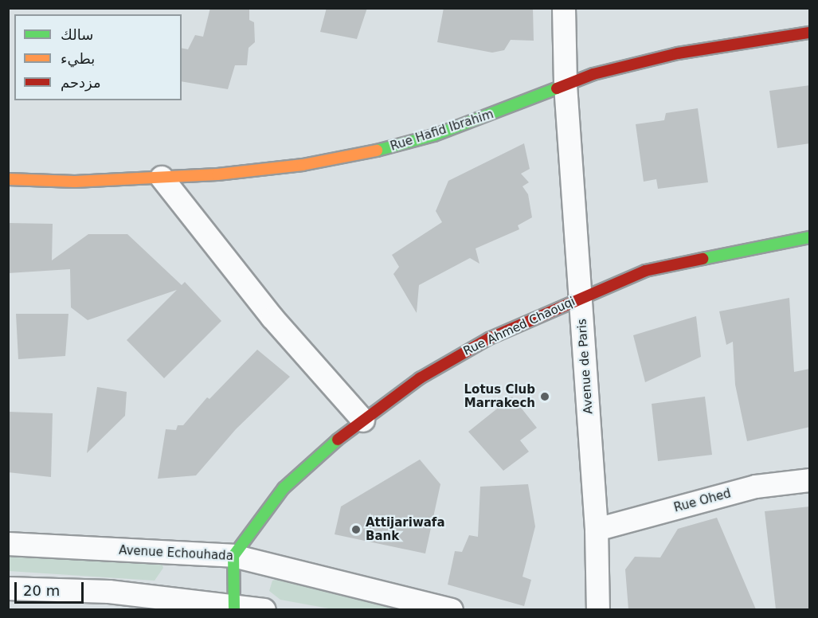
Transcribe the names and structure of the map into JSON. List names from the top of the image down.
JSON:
{
  "streets": {
    "street": [
      "Rue Hafid Ibrahim",
      "Rue Ahmed Chaouqi",
      "Avenue de Paris",
      "Rue Ohed",
      "Avenue Echouhada"
    ]
  },
  "crossings": [
    ["Rue Hafid Ibrahim", "Avenue de Paris"],
    ["Rue Ahmed Chaouqi", "Avenue de Paris"],
    ["Rue Ahmed Chaouqi", "Avenue Echouhada"],
    ["Avenue de Paris", "Rue Ohed"]
  ],
  "places": ["Lotus Club Marrakech", "Attijariwafa Bank"],
  "legend": ["سالك", "بطيء", "مزدحم"],
  "scale_bar": "20 m"
}
